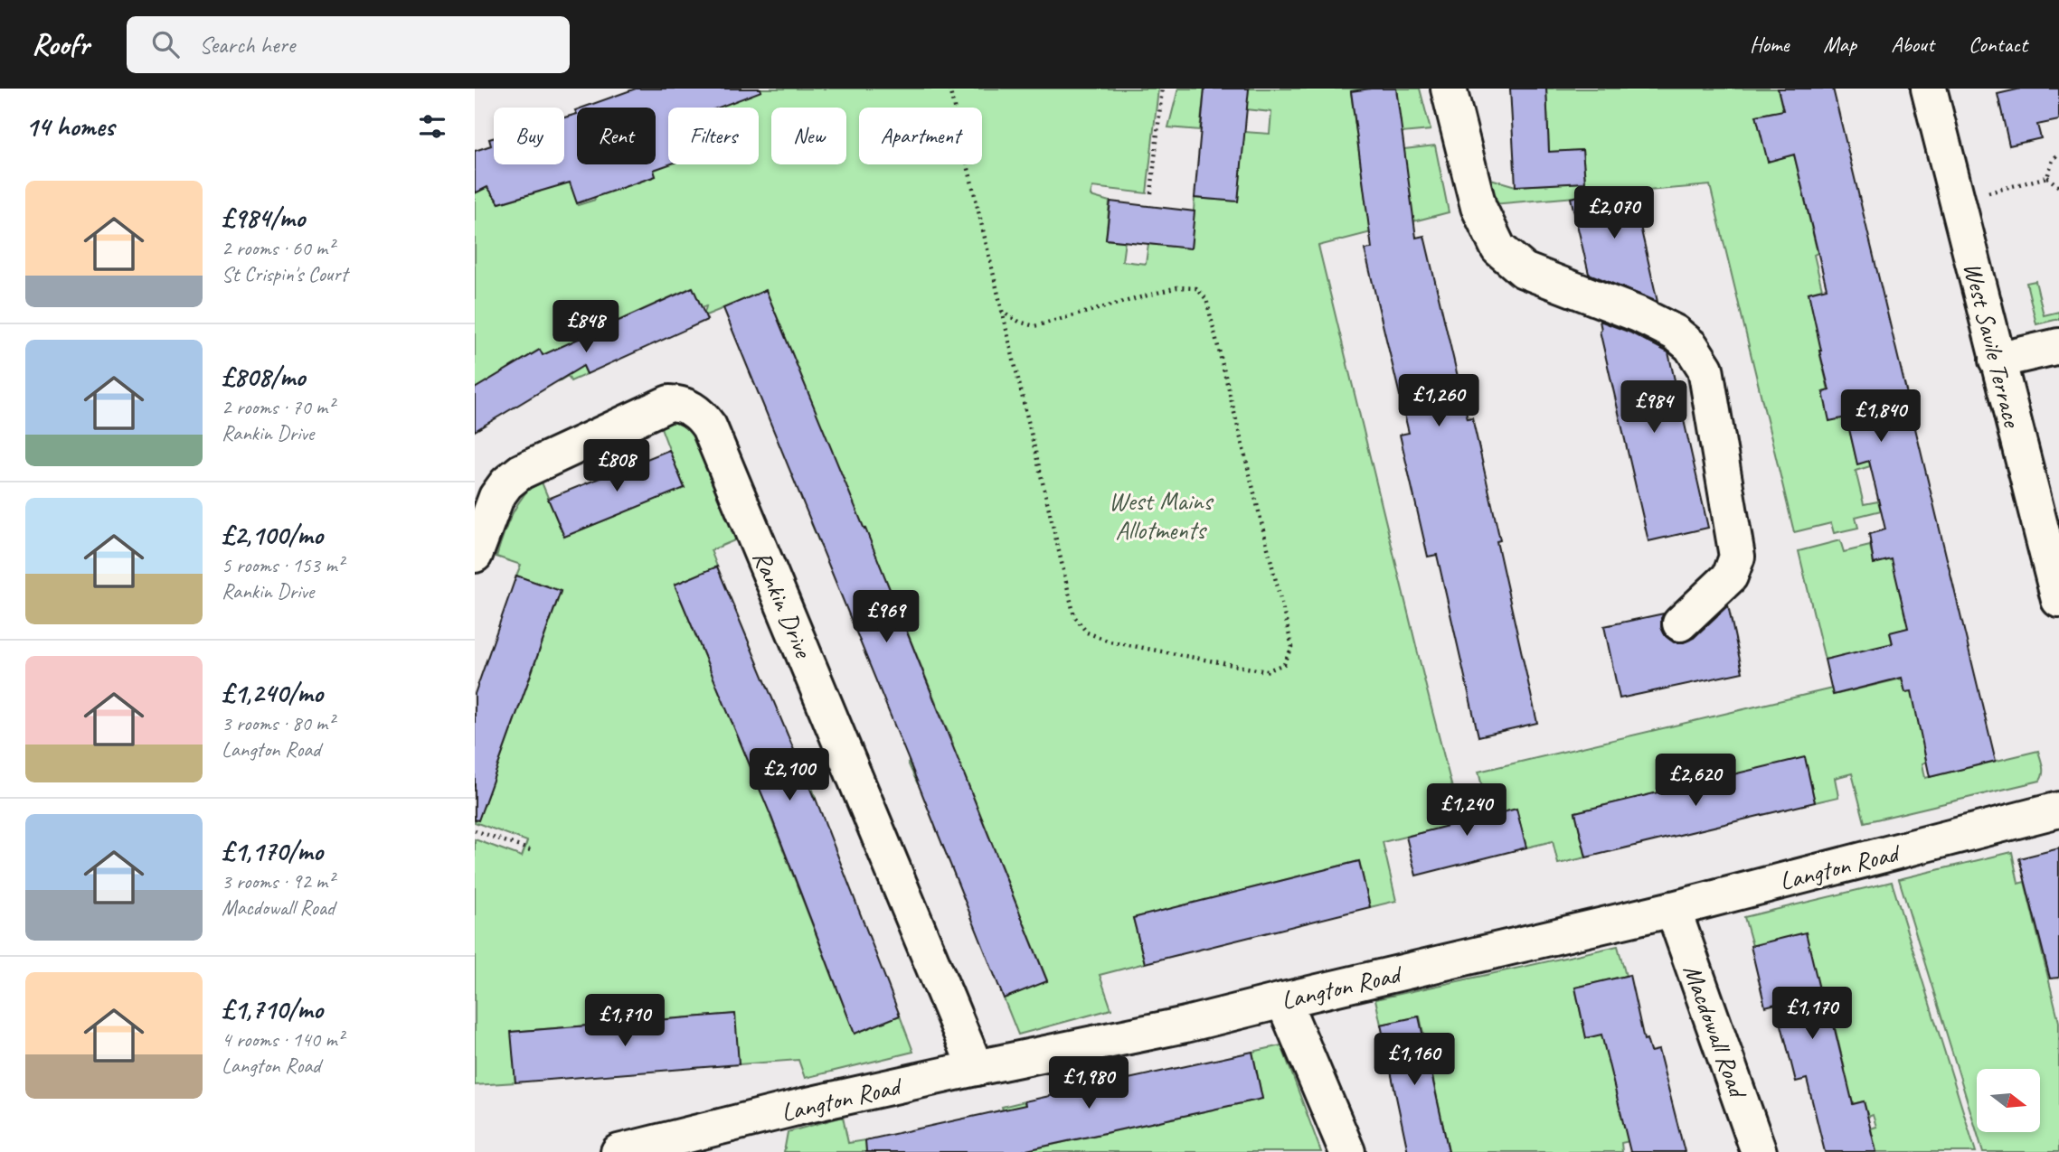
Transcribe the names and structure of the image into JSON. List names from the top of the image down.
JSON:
{
  "streets": {
    "street": [
      "West Savile Terrace",
      "Rankin Drive",
      "Langton Road",
      "Macdowall Road"
    ]
  },
  "crossings": [
    ["Rankin Drive", "Langton Road"],
    ["Langton Road", "Macdowall Road"]
  ],
  "parks": ["West Mains Allotments"],
  "north": "right",
  "page": {
    "header": "Roofr",
    "search": "Search here",
    "nav": [
      "Home",
      "Map",
      "About",
      "Contact"
    ],
    "heading": "14 homes",
    "chip": [
      "Buy",
      "Rent",
      "Filters",
      "New",
      "Apartment"
    ],
    "list": [
      {
        "name": "£984/mo",
        "note": "2 rooms · 60 m² · St Crispin's Court"
      },
      {
        "name": "£808/mo",
        "note": "2 rooms · 70 m² · Rankin Drive"
      },
      {
        "name": "£2,100/mo",
        "note": "5 rooms · 153 m² · Rankin Drive"
      },
      {
        "name": "£1,240/mo",
        "note": "3 rooms · 80 m² · Langton Road"
      },
      {
        "name": "£1,170/mo",
        "note": "3 rooms · 92 m² · Macdowall Road"
      },
      {
        "name": "£1,710/mo",
        "note": "4 rooms · 140 m² · Langton Road"
      }
    ],
    "price": [
      "£2,070",
      "£848",
      "£1,260",
      "£984",
      "£1,840",
      "£808",
      "£969",
      "£2,100",
      "£2,620",
      "£1,240",
      "£1,170",
      "£1,710",
      "£1,160",
      "£1,980"
    ]
  }
}
